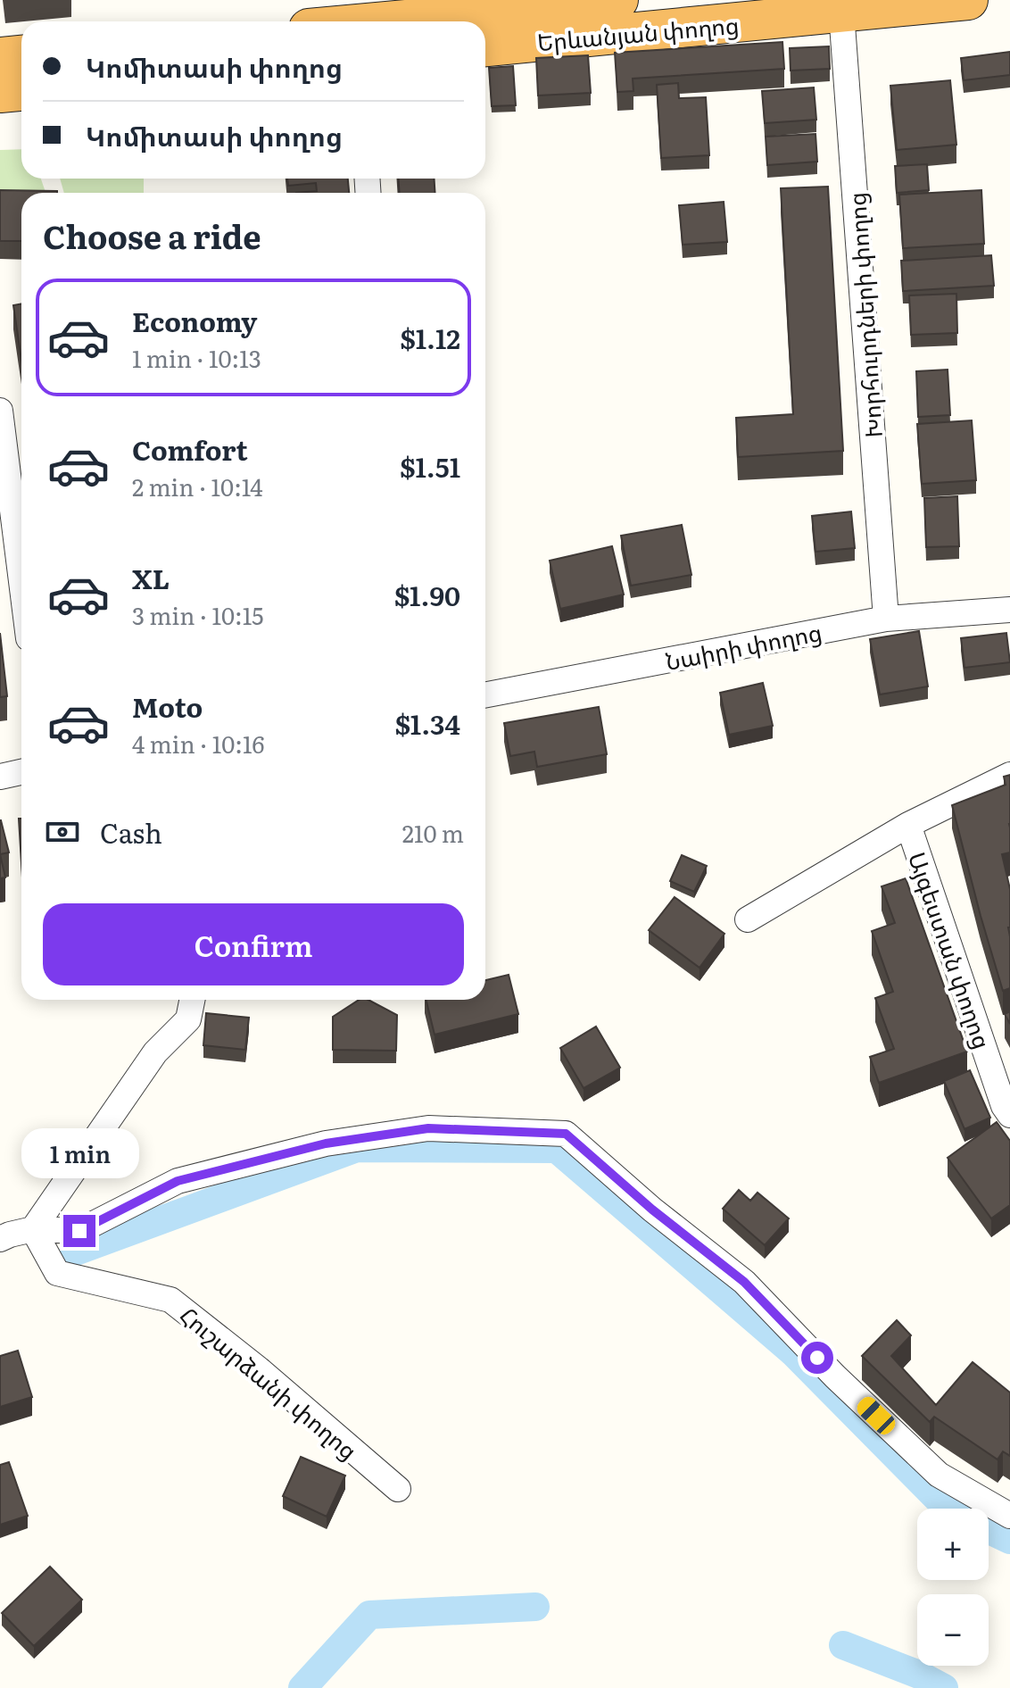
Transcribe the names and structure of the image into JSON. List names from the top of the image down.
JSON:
{
  "streets": {
    "highway": ["Երևանյան փողոց"],
    "street": [
      "Խորհուրդների փողոց",
      "Նաիրի փողոց",
      "Այգեստան փողոց",
      "Հուշարձանի փողոց"
    ]
  },
  "crossings": [
    ["Երևանյան փողոց", "Խորհուրդների փողոց"],
    ["Խորհուրդների փողոց", "Նաիրի փողոց"]
  ],
  "page": {
    "banner": ["Կոմիտասի փողոց", "Կոմիտասի փողոց"],
    "heading": "Choose a ride",
    "list": [
      {
        "name": "Economy",
        "note": "1 min · 10:13",
        "value": "$1.12"
      },
      {
        "name": "Comfort",
        "note": "2 min · 10:14",
        "value": "$1.51"
      },
      {
        "name": "XL",
        "note": "3 min · 10:15",
        "value": "$1.90"
      },
      {
        "name": "Moto",
        "note": "4 min · 10:16",
        "value": "$1.34"
      }
    ],
    "pay": ["Cash", "210 m"],
    "buttons": "Confirm",
    "bubble": "1 min",
    "map_buttons": ["+", "−"]
  }
}
